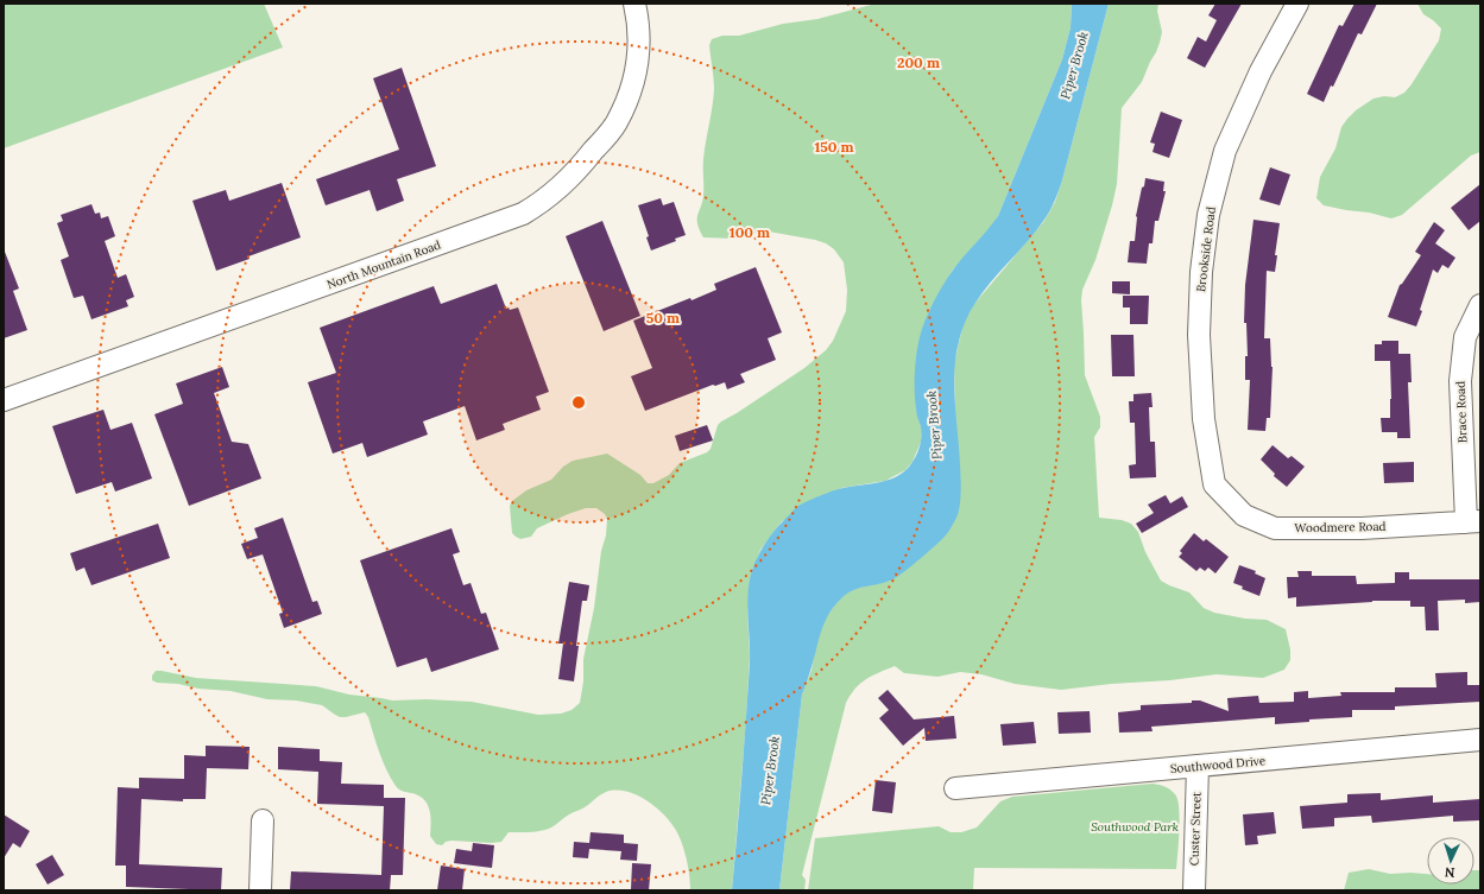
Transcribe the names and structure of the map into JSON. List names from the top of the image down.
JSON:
{
  "streets": {
    "street": [
      "Brookside Road",
      "North Mountain Road",
      "Brace Road",
      "Woodmere Road",
      "Southwood Drive",
      "Custer Street"
    ]
  },
  "crossings": [
    ["Brookside Road", "Woodmere Road"],
    ["Brace Road", "Woodmere Road"],
    ["Southwood Drive", "Custer Street"]
  ],
  "water": ["Piper Brook"],
  "parks": ["Southwood Park"],
  "north": "bottom",
  "rings": [
    "200 m",
    "150 m",
    "100 m",
    "50 m"
  ]
}
